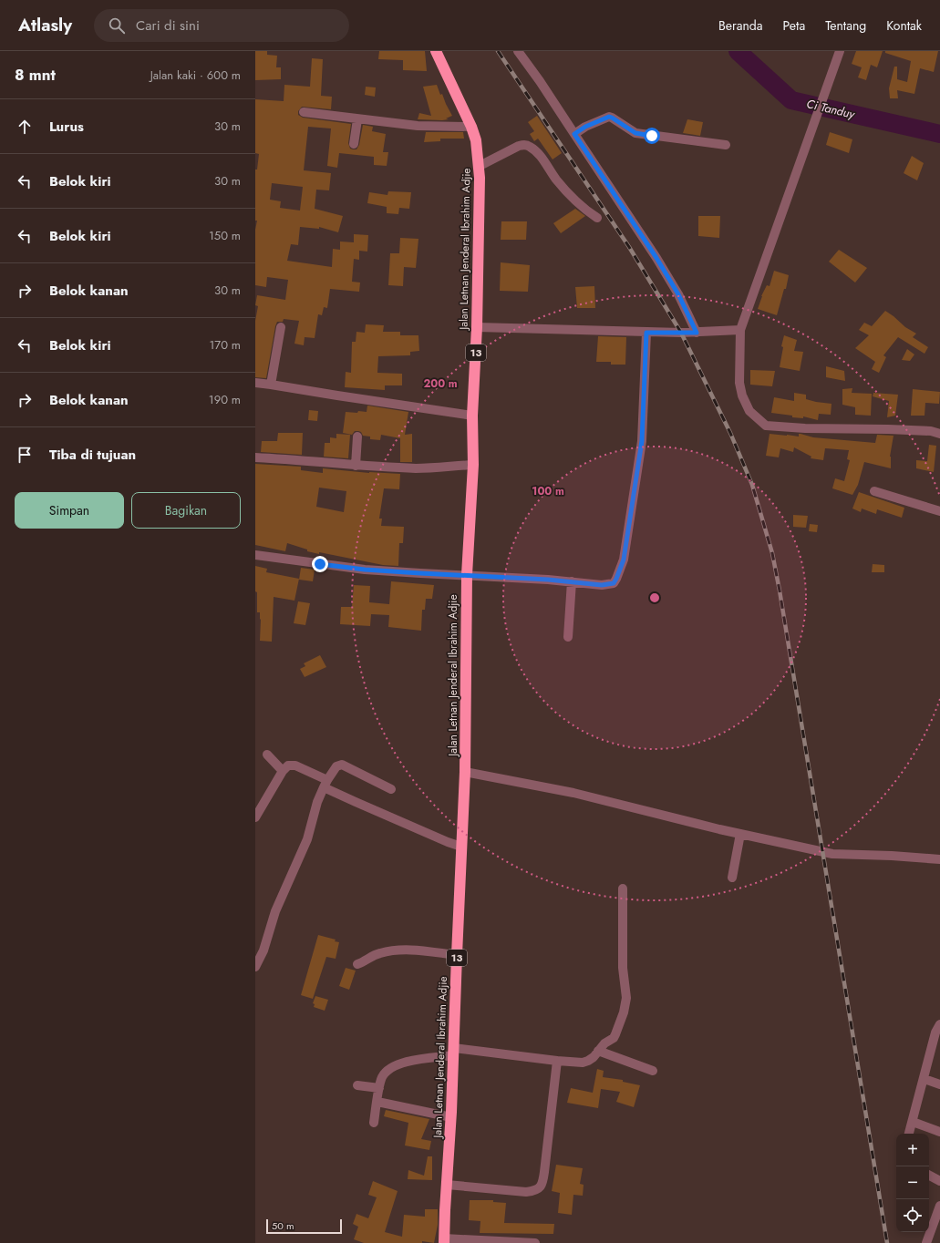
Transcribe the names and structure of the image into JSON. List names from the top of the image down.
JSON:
{
  "streets": {
    "highway": ["Jalan Letnan Jenderal Ibrahim Adjie", "13"]
  },
  "water": ["Ci Tanduy"],
  "scale_bar": "50 m",
  "page": {
    "header": "Atlasly",
    "search": "Cari di sini",
    "nav": [
      "Beranda",
      "Peta",
      "Tentang",
      "Kontak"
    ],
    "heading": ["8 mnt", "Jalan kaki · 600 m"],
    "list": [
      ["Lurus", "30 m"],
      ["Belok kiri", "30 m"],
      ["Belok kiri", "150 m"],
      ["Belok kanan", "30 m"],
      ["Belok kiri", "170 m"],
      ["Belok kanan", "190 m"],
      "Tiba di tujuan"
    ],
    "buttons": ["Simpan", "Bagikan"],
    "map_buttons": ["+", "−"],
    "scale": "50 m"
  },
  "rings": ["200 m", "100 m"]
}
